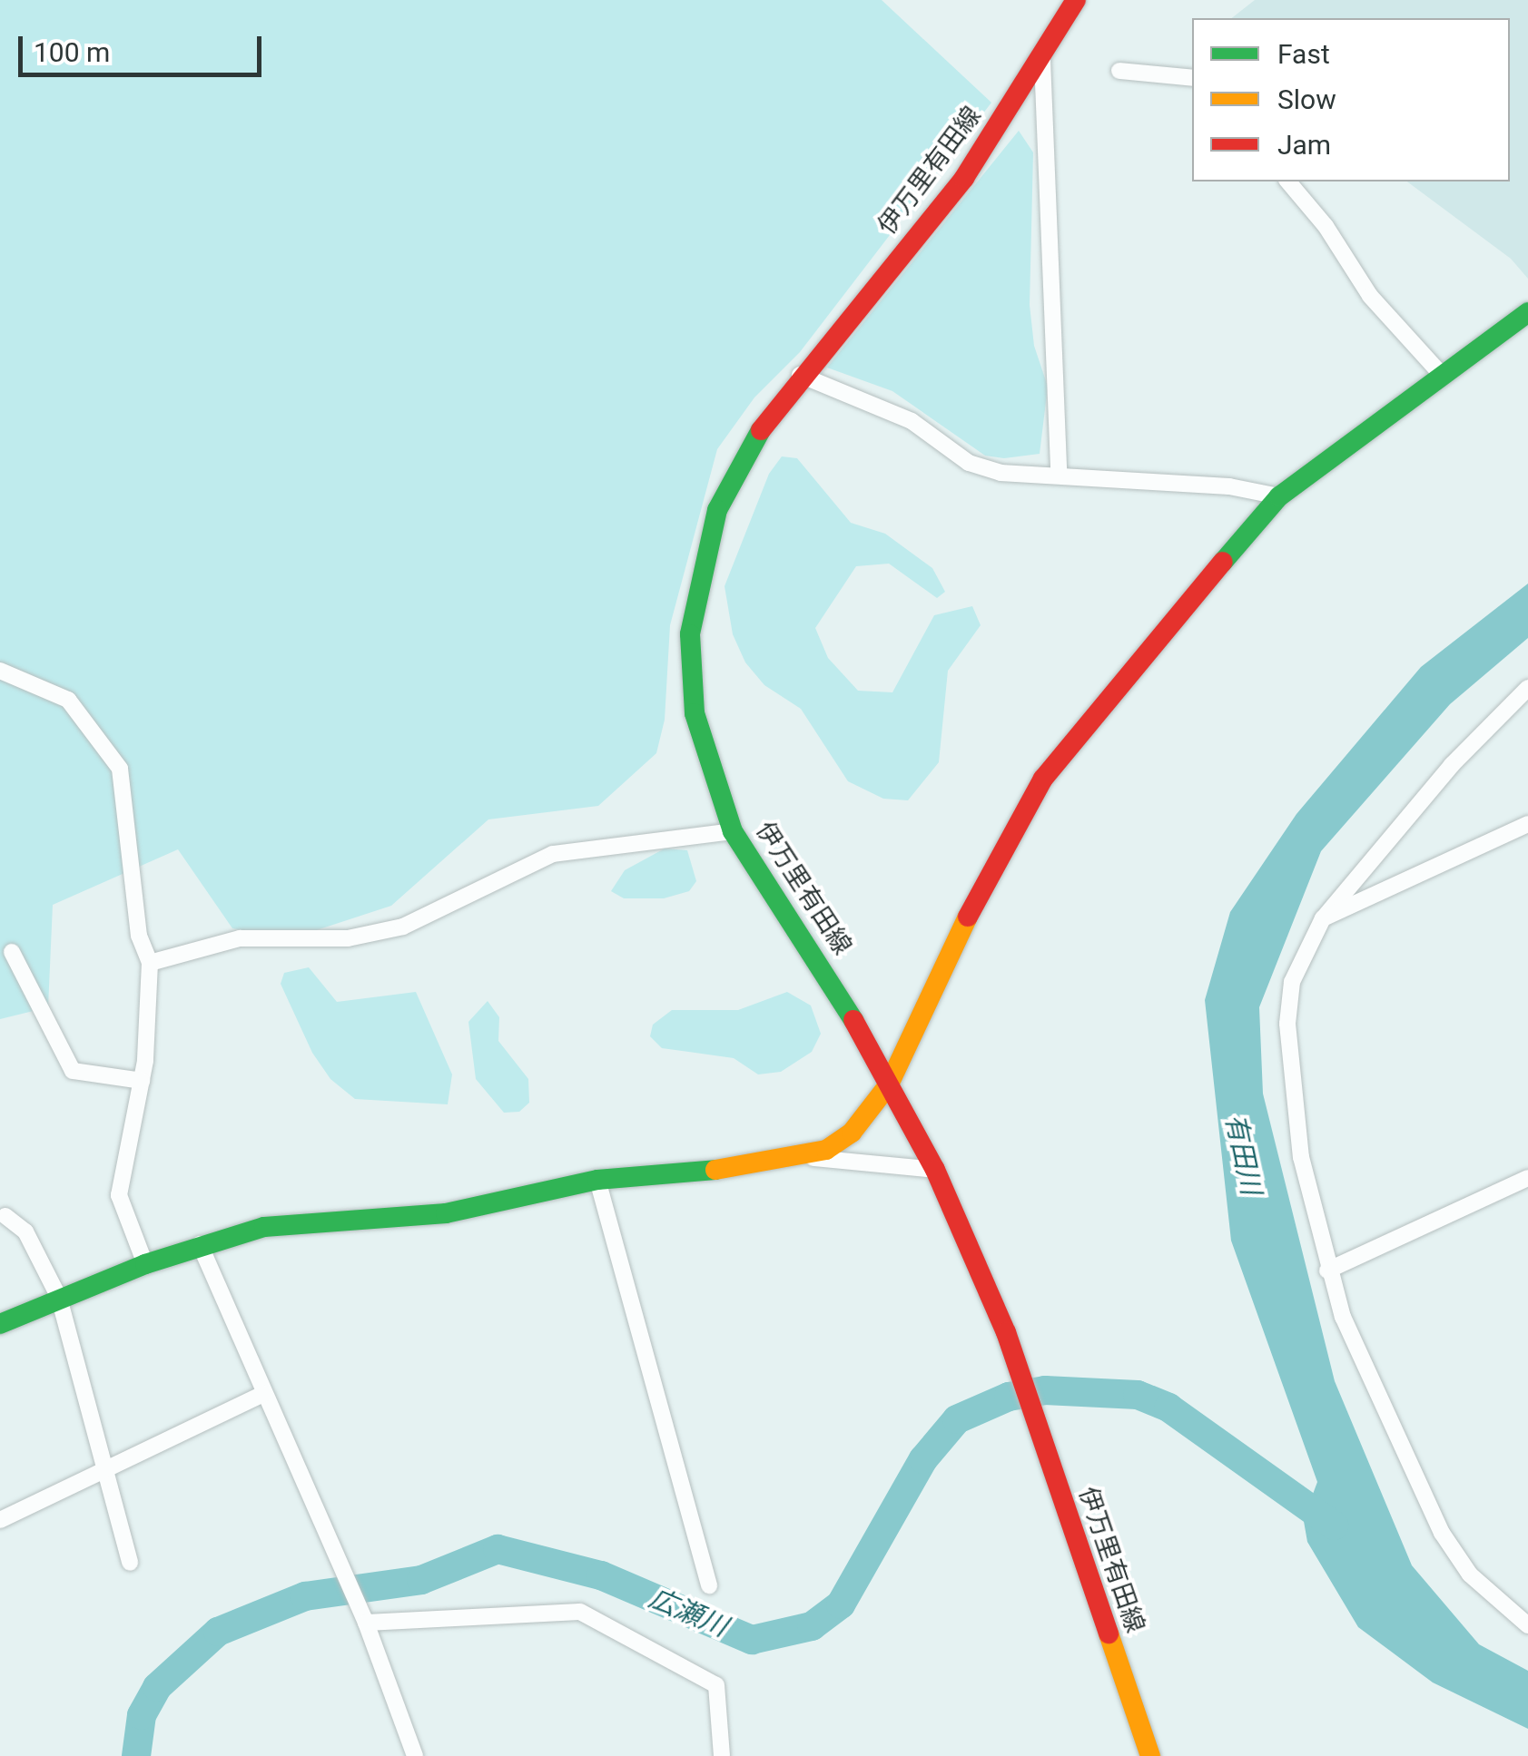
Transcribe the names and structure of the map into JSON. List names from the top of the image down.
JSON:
{
  "streets": {
    "main road": ["伊万里有田線"]
  },
  "water": ["有田川", "広瀬川"],
  "legend": ["Fast", "Slow", "Jam"],
  "scale_bar": "100 m"
}
